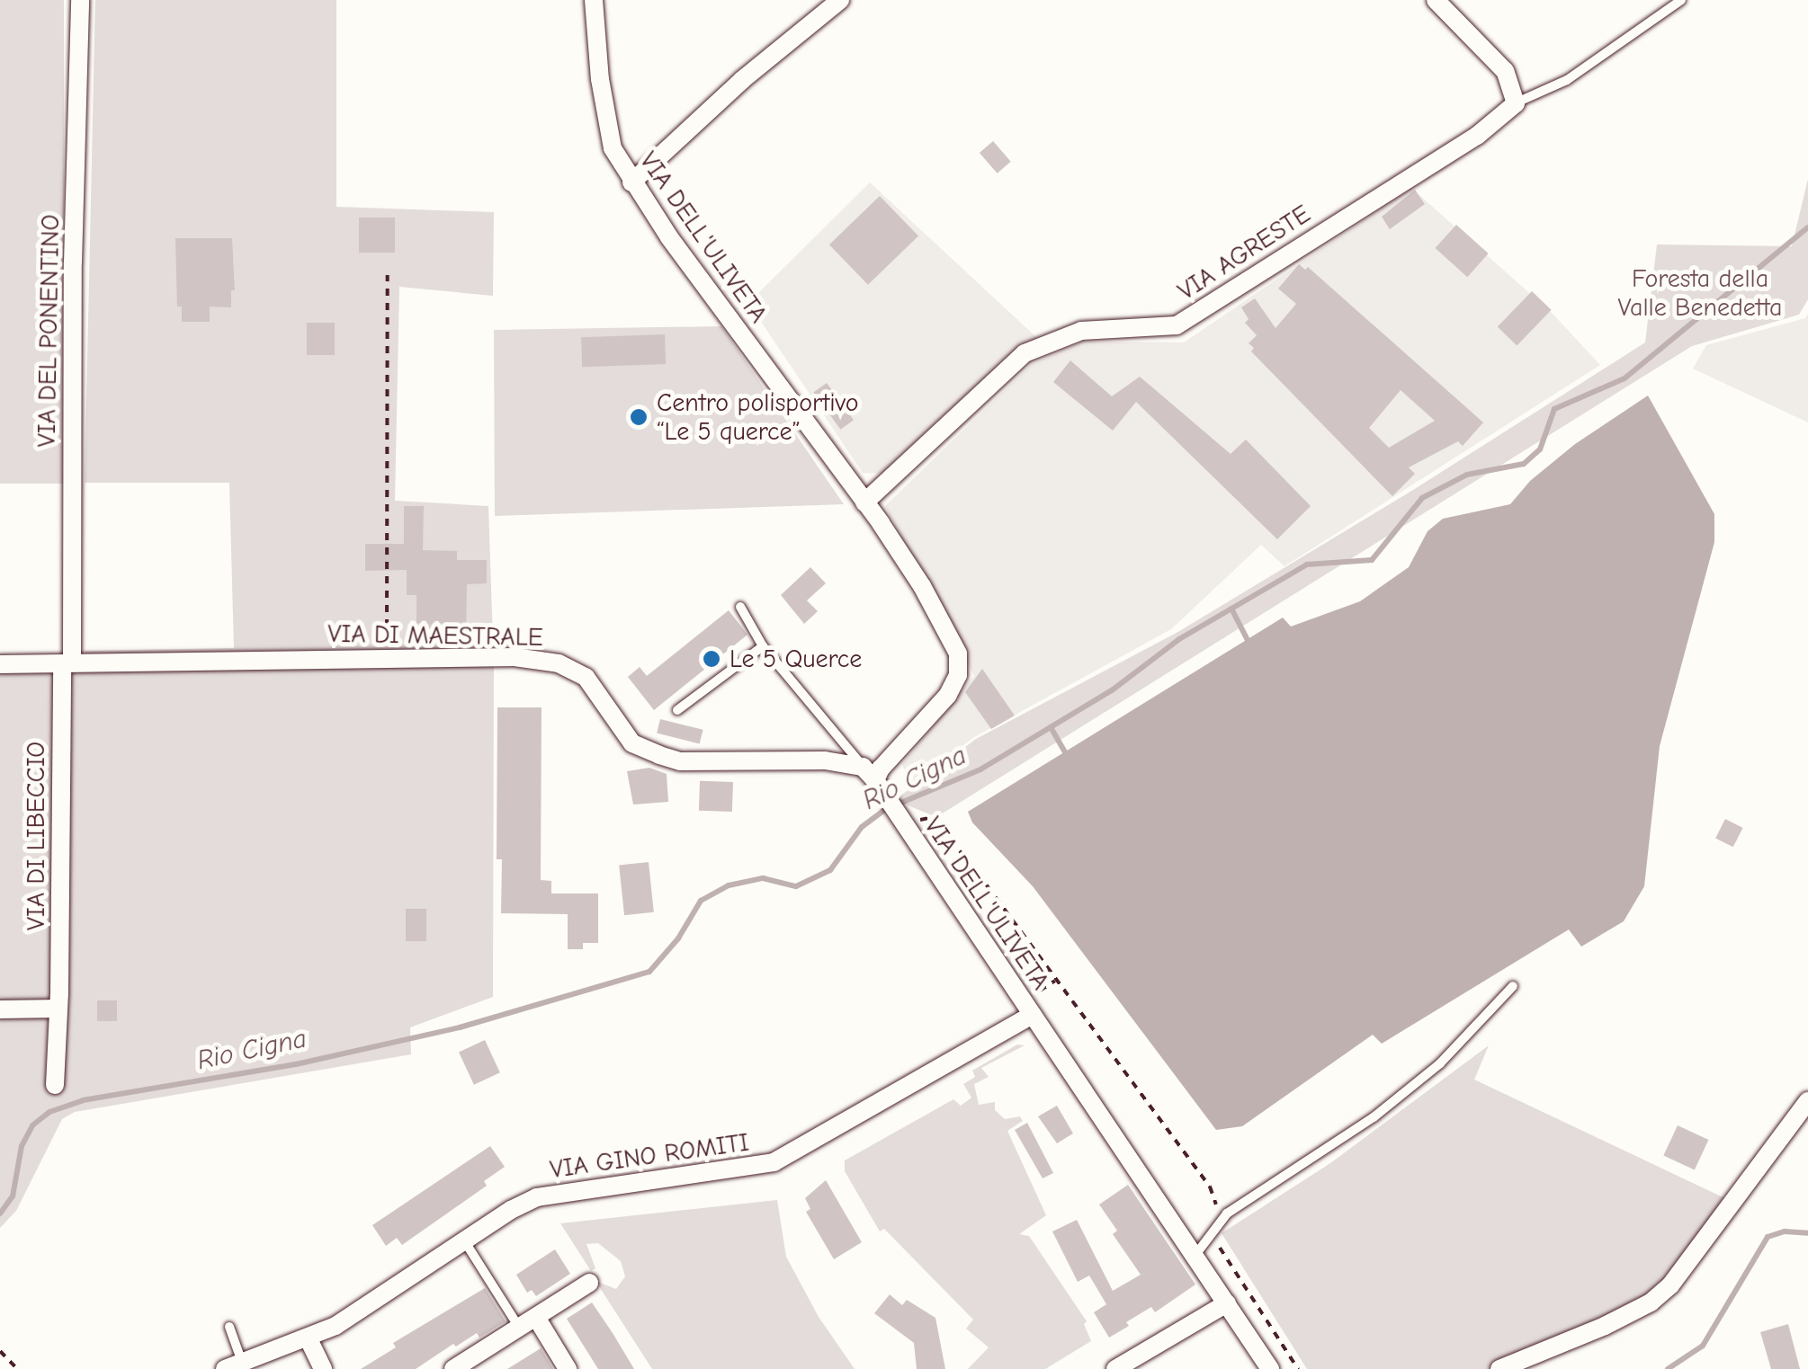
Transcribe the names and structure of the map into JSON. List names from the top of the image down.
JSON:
{
  "streets": {
    "street": [
      "VIA DELL'ULIVETA",
      "VIA AGRESTE",
      "VIA DEL PONENTINO",
      "VIA DI MAESTRALE",
      "VIA DI LIBECCIO",
      "VIA GINO ROMITI"
    ]
  },
  "crossings": [
    ["VIA DELL'ULIVETA", "VIA AGRESTE"],
    ["VIA DELL'ULIVETA", "VIA DI MAESTRALE"],
    ["VIA DELL'ULIVETA", "VIA GINO ROMITI"],
    ["VIA DEL PONENTINO", "VIA DI MAESTRALE"],
    ["VIA DEL PONENTINO", "VIA DI LIBECCIO"],
    ["VIA DI MAESTRALE", "VIA DI LIBECCIO"]
  ],
  "water": ["Rio Cigna"],
  "parks": ["Foresta della Valle Benedetta"],
  "places": ["Centro polisportivo “Le 5 querce”", "Le 5 Querce"]
}
